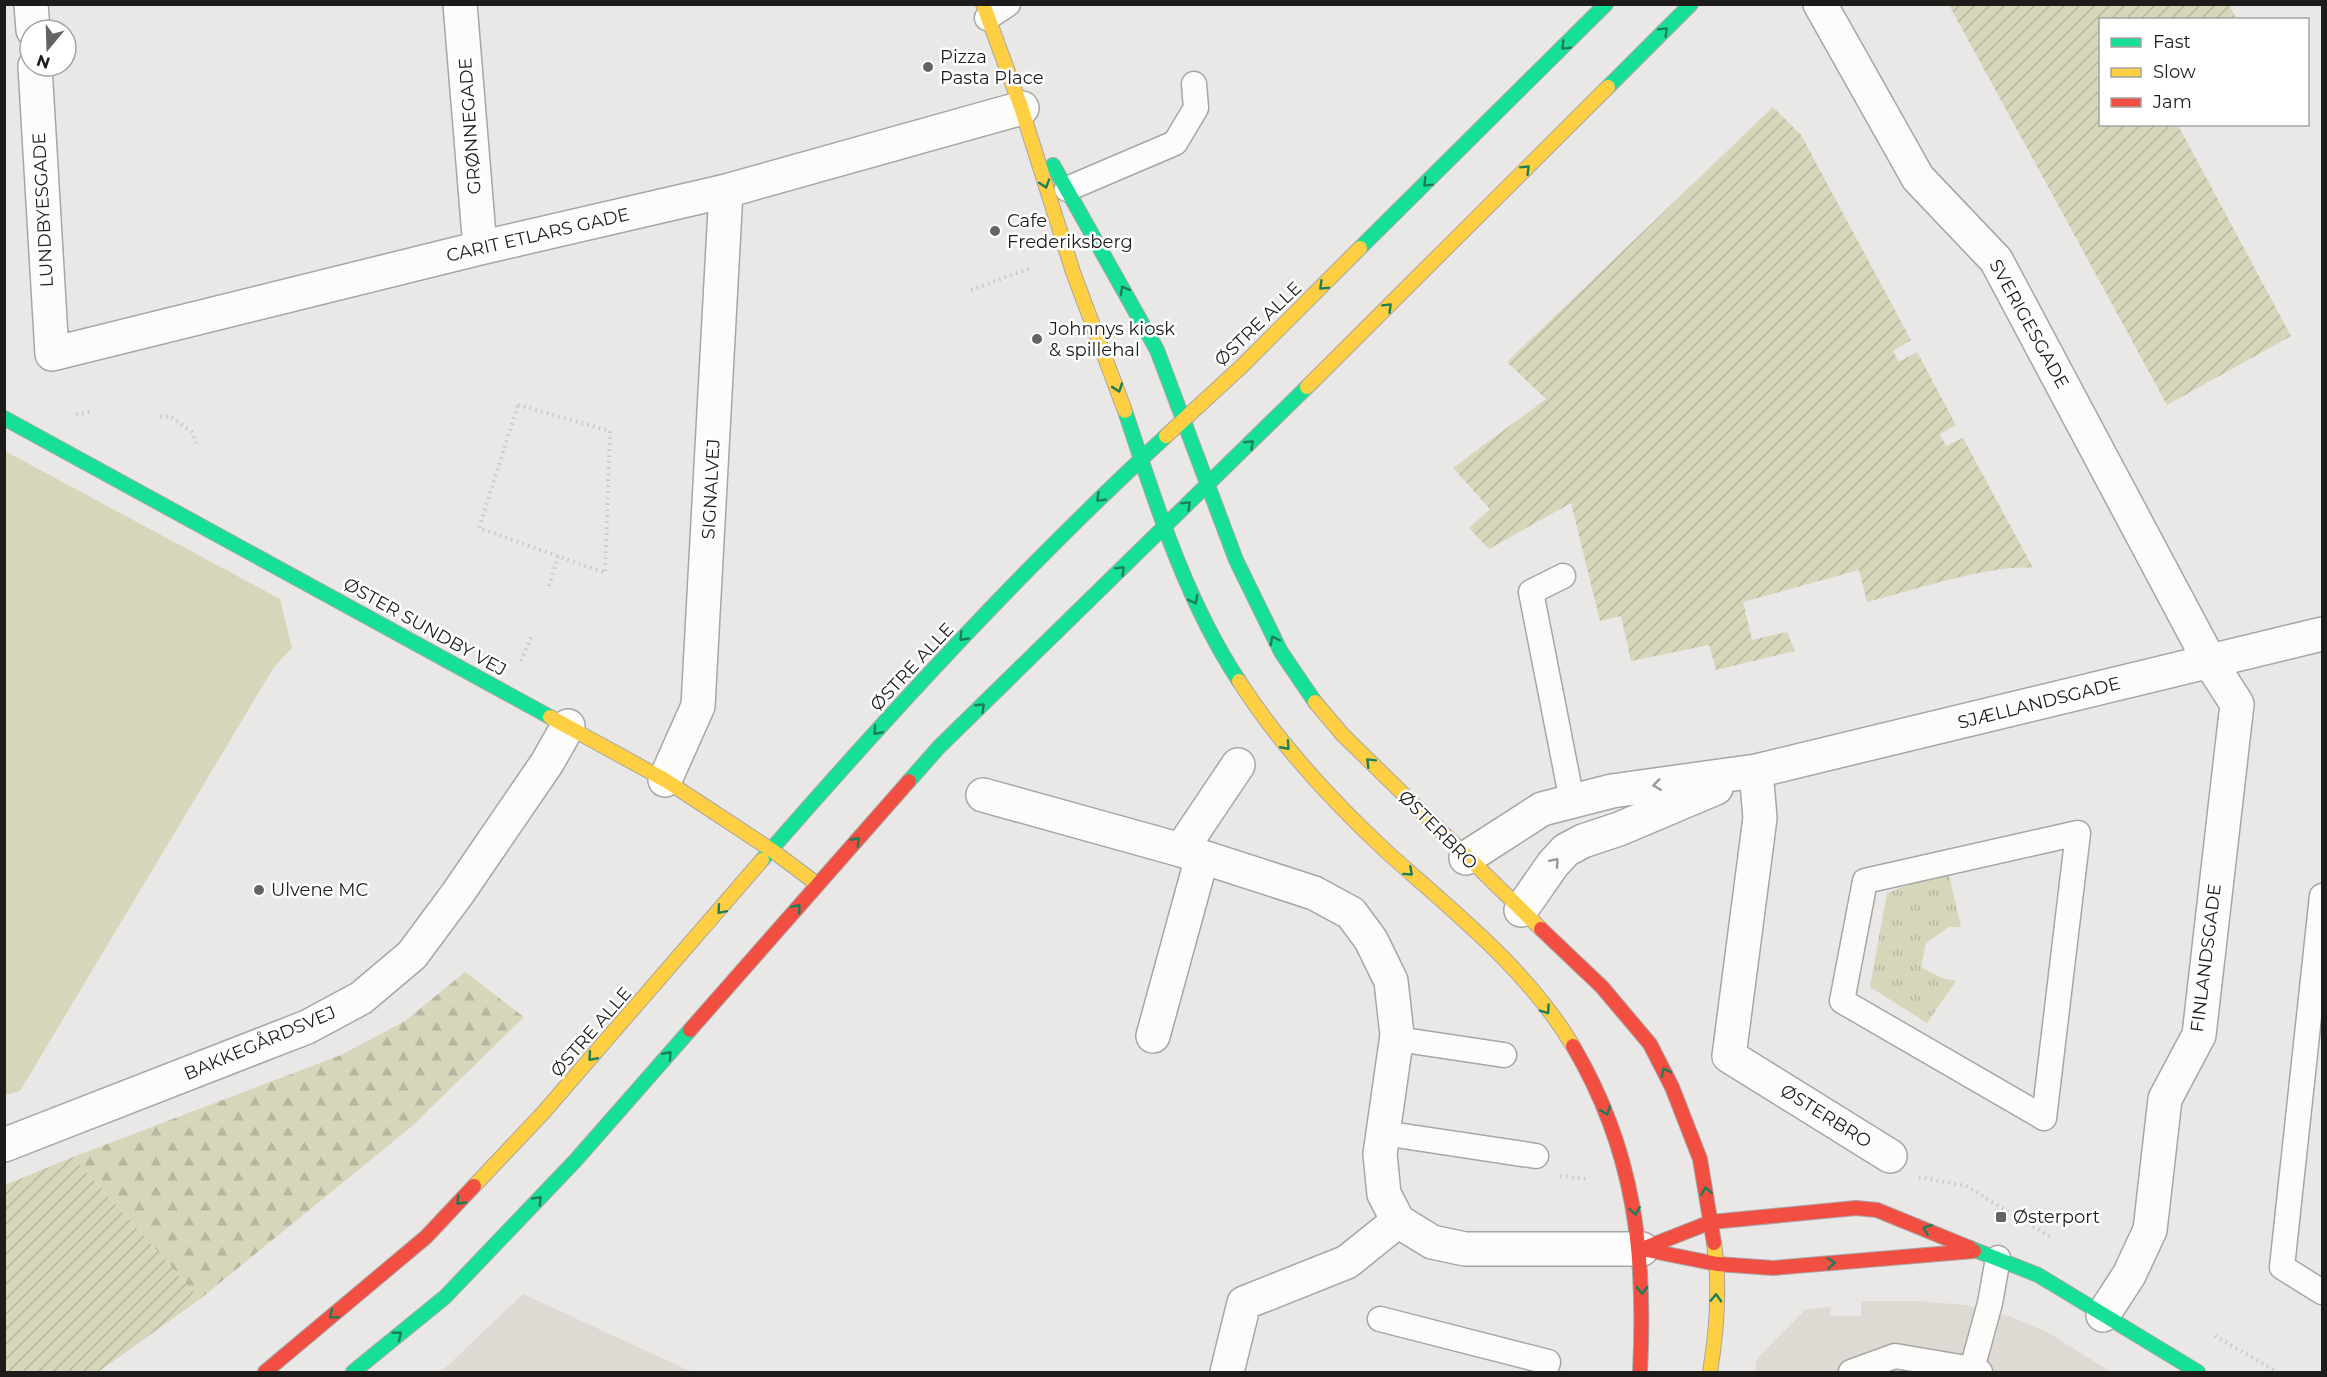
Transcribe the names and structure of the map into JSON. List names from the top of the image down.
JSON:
{
  "streets": {
    "street": [
      "GRØNNEGADE",
      "LUNDBYESGADE",
      "CARIT ETLARS GADE",
      "ØSTRE ALLE",
      "SVERIGESGADE",
      "SIGNALVEJ",
      "ØSTER SUNDBY VEJ",
      "SJÆLLANDSGADE",
      "ØSTERBRO",
      "FINLANDSGADE",
      "BAKKEGÅRDSVEJ"
    ]
  },
  "crossings": [
    ["GRØNNEGADE", "CARIT ETLARS GADE"],
    ["LUNDBYESGADE", "CARIT ETLARS GADE"],
    ["CARIT ETLARS GADE", "SIGNALVEJ"],
    ["CARIT ETLARS GADE", "ØSTERBRO"],
    ["ØSTRE ALLE", "ØSTER SUNDBY VEJ"],
    ["ØSTRE ALLE", "ØSTERBRO"],
    ["SVERIGESGADE", "SJÆLLANDSGADE"],
    ["SVERIGESGADE", "FINLANDSGADE"],
    ["SIGNALVEJ", "ØSTER SUNDBY VEJ"],
    ["ØSTER SUNDBY VEJ", "BAKKEGÅRDSVEJ"],
    ["SJÆLLANDSGADE", "ØSTERBRO"],
    ["SJÆLLANDSGADE", "FINLANDSGADE"]
  ],
  "places": {
    "other": [
      "Pizza Pasta Place",
      "Cafe Frederiksberg",
      "Johnnys kiosk & spillehal",
      "Ulvene MC"
    ],
    "transit": ["Østerport"]
  },
  "legend": ["Fast", "Slow", "Jam"],
  "north": "bottom"
}
